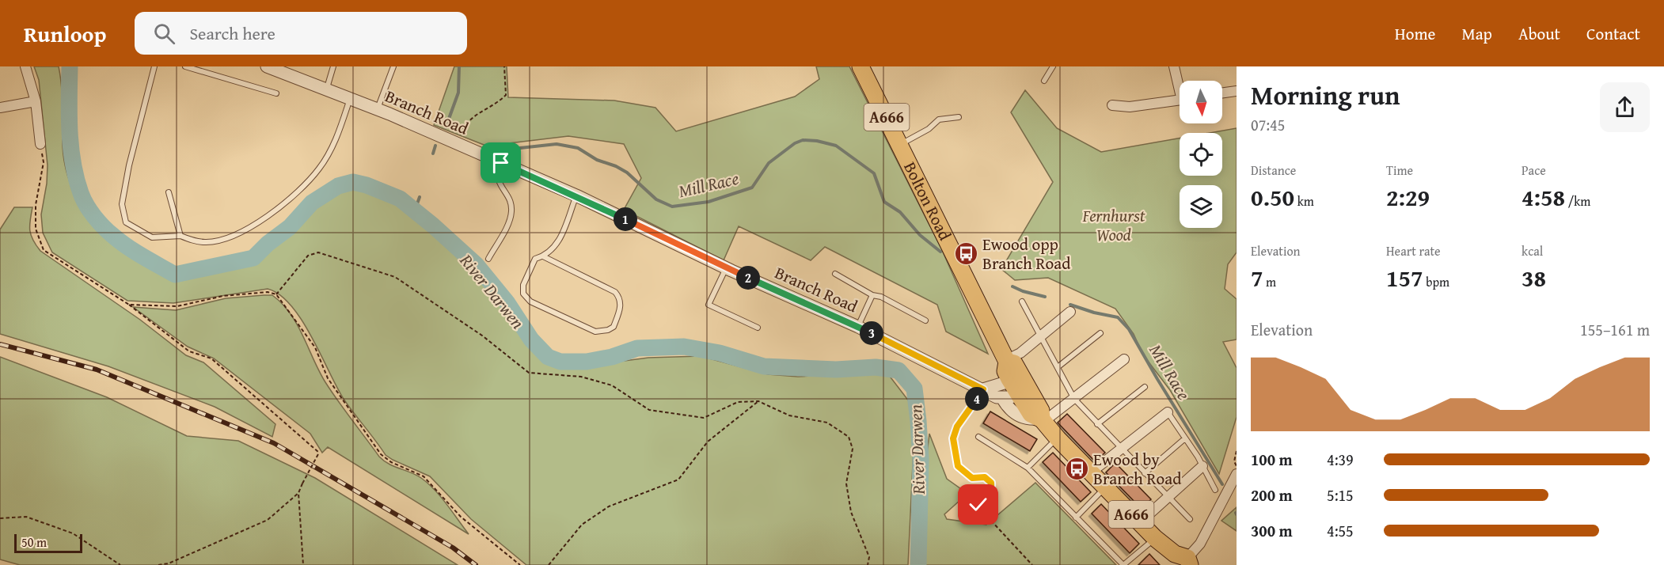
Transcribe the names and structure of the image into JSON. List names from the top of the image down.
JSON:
{
  "streets": {
    "highway": ["A666", "Bolton Road"],
    "street": ["Branch Road"]
  },
  "crossings": [
    ["Branch Road", "Bolton Road"]
  ],
  "water": ["Mill Race", "River Darwen"],
  "parks": ["Fernhurst Wood"],
  "places": {
    "bus stop": ["Ewood opp Branch Road", "Ewood by Branch Road"]
  },
  "scale_bar": "50 m",
  "north": "bottom",
  "page": {
    "header": "Runloop",
    "search": "Search here",
    "nav": [
      "Home",
      "Map",
      "About",
      "Contact"
    ],
    "heading": ["Morning run", "07:45"],
    "stats": [
      ["Distance", "0.50 km"],
      ["Time", "2:29"],
      ["Pace", "4:58 /km"],
      ["Elevation", "7 m"],
      ["Heart rate", "157 bpm"],
      ["kcal", "38"]
    ],
    "pins": [
      "1",
      "2",
      "3",
      "4"
    ],
    "chart": ["Elevation", "155–161 m"],
    "list": [
      {
        "name": "100 m",
        "note": "4:39"
      },
      {
        "name": "200 m",
        "note": "5:15"
      },
      {
        "name": "300 m",
        "note": "4:55"
      }
    ],
    "scale": "50 m"
  }
}
